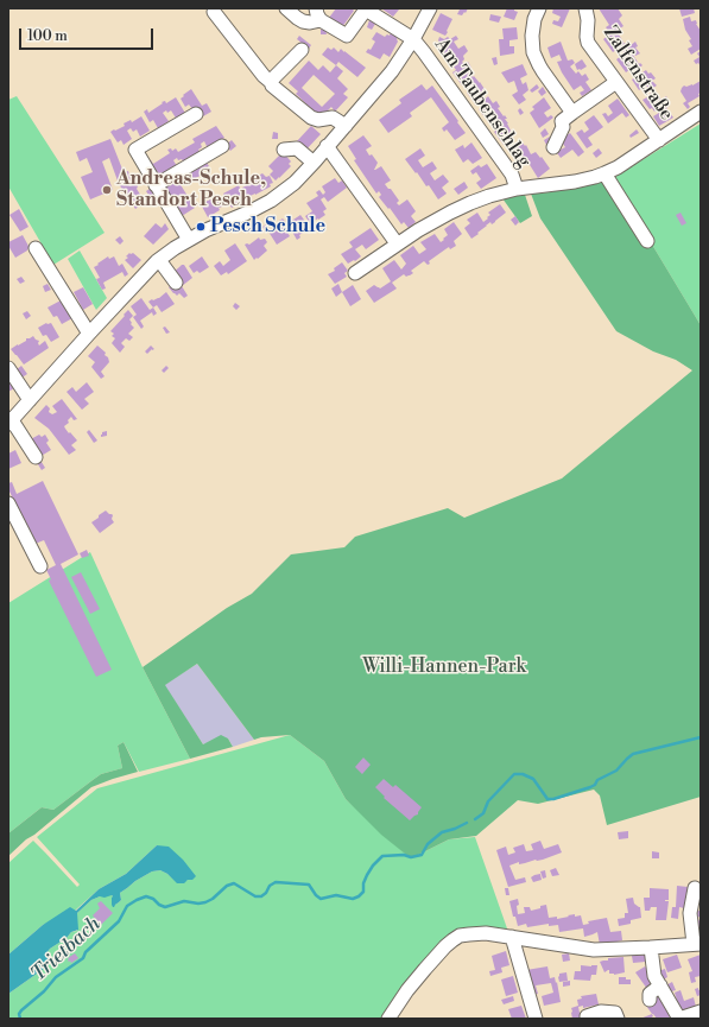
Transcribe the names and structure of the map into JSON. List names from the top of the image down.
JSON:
{
  "streets": {
    "street": ["Zalfenstraße", "Am Taubenschlag"]
  },
  "crossings": [
    ["Zalfenstraße", "Am Taubenschlag"]
  ],
  "water": ["Trietbach"],
  "parks": ["Willi-Hannen-Park"],
  "places": ["Andreas-Schule, Standort Pesch", "Pesch Schule"],
  "scale_bar": "100 m"
}
